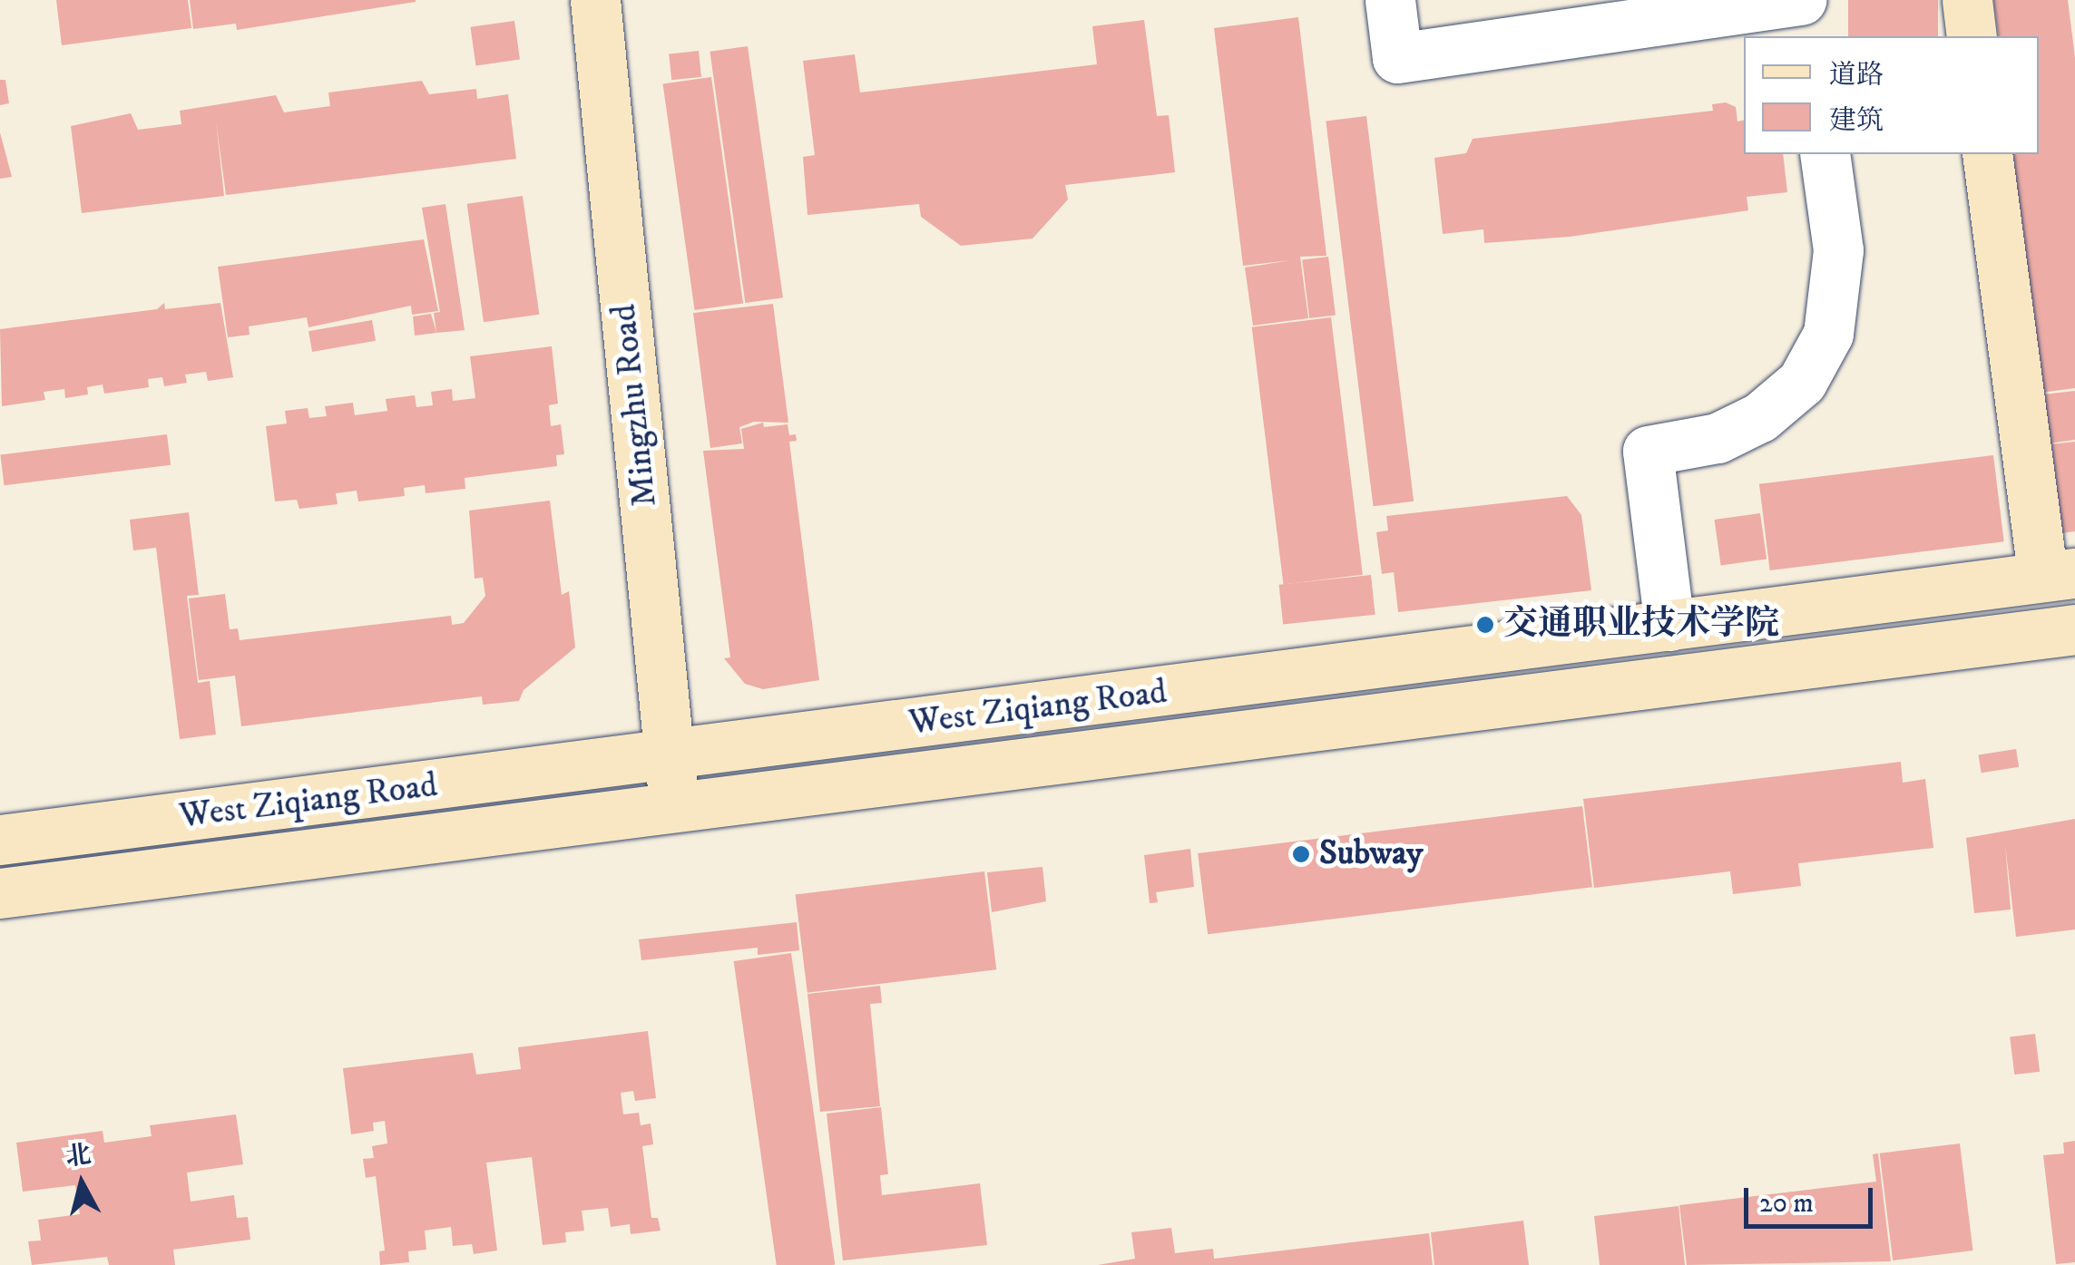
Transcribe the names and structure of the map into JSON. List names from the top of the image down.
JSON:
{
  "streets": {
    "main road": ["Mingzhu Road", "West Ziqiang Road"]
  },
  "crossings": [
    ["Mingzhu Road", "West Ziqiang Road"]
  ],
  "places": ["交通职业技术学院", "Subway"],
  "legend": ["道路", "建筑"],
  "scale_bar": "20 m",
  "north": "top"
}
